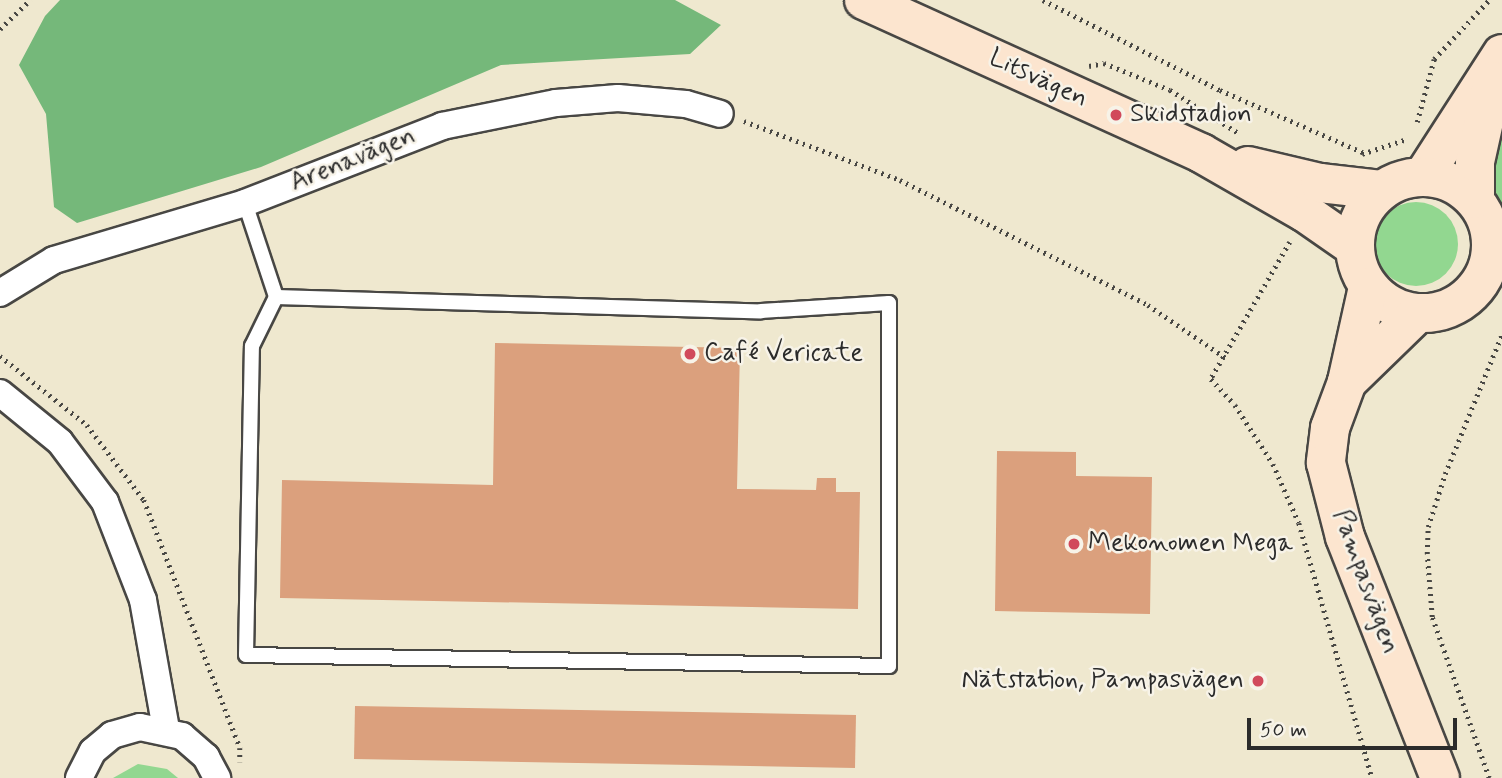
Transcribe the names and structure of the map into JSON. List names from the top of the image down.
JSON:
{
  "streets": {
    "main road": ["Litsvägen", "Pampasvägen"],
    "street": ["Arenavägen"]
  },
  "crossings": [
    ["Litsvägen", "Pampasvägen"]
  ],
  "places": [
    "Skidstadion",
    "Café Vericate",
    "Mekonomen Mega",
    "Nätstation, Pampasvägen"
  ],
  "scale_bar": "50 m"
}
